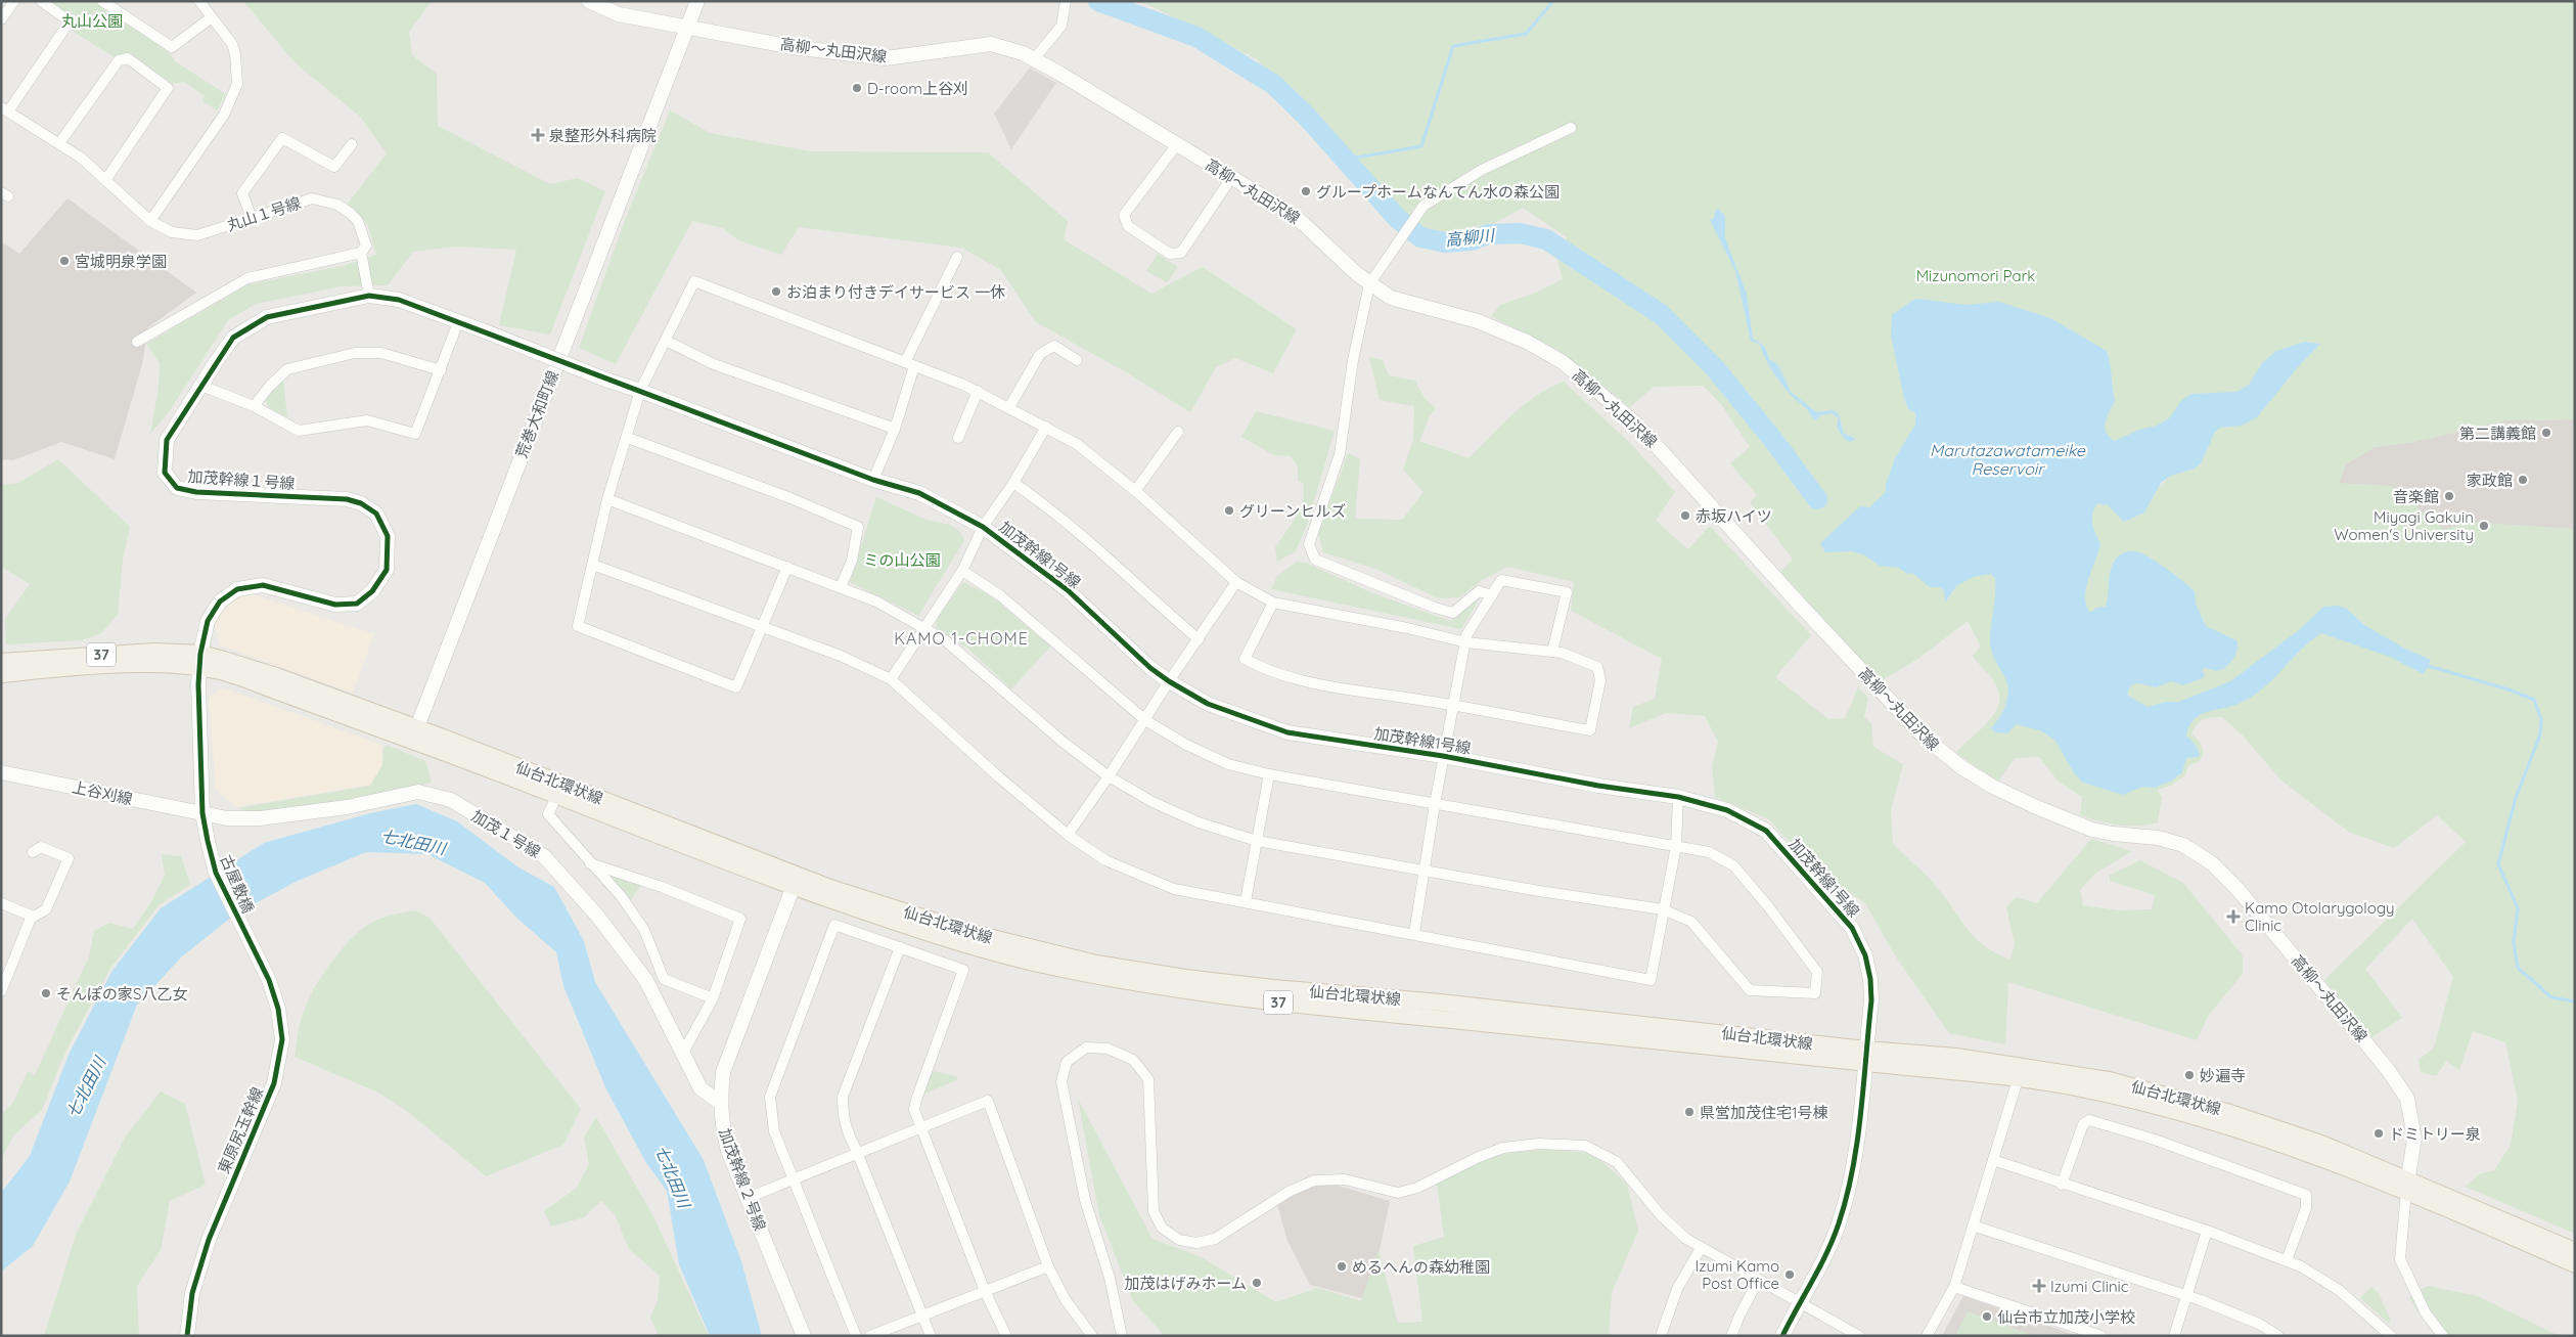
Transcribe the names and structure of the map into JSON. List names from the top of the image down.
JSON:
{
  "streets": {
    "main road": ["37", "仙台北環状線"],
    "street": [
      "高柳～丸田沢線",
      "丸山１号線",
      "荒巻大和町線",
      "加茂幹線１号線",
      "加茂幹線1号線",
      "上谷刈線",
      "加茂１号線",
      "古屋敷橋",
      "東原尻玉幹線",
      "加茂幹線２号線"
    ]
  },
  "crossings": [
    ["高柳～丸田沢線", "荒巻大和町線"],
    ["高柳～丸田沢線", "仙台北環状線"],
    ["丸山１号線", "加茂幹線１号線"],
    ["荒巻大和町線", "仙台北環状線"],
    ["加茂幹線１号線", "加茂幹線1号線"],
    ["加茂幹線１号線", "仙台北環状線"],
    ["加茂幹線１号線", "上谷刈線"],
    ["加茂幹線１号線", "加茂１号線"],
    ["加茂幹線１号線", "古屋敷橋"],
    ["加茂幹線1号線", "仙台北環状線"],
    ["仙台北環状線", "加茂幹線２号線"],
    ["上谷刈線", "加茂１号線"],
    ["上谷刈線", "古屋敷橋"],
    ["加茂１号線", "古屋敷橋"],
    ["加茂１号線", "加茂幹線２号線"],
    ["古屋敷橋", "東原尻玉幹線"]
  ],
  "districts": ["KAMO 1-CHOME"],
  "water": ["高柳川", "Marutazawatameike Reservoir", "七北田川"],
  "parks": ["丸山公園", "Mizunomori Park", "ミの山公園"],
  "places": {
    "other": [
      "D-room上谷刈",
      "グループホームなんてん水の森公園",
      "宮城明泉学園",
      "お泊まり付きデイサービス 一休",
      "第二講義館",
      "家政館",
      "音楽館",
      "グリーンヒルズ",
      "赤坂ハイツ",
      "Miyagi Gakuin Women's University",
      "そんぽの家S八乙女",
      "妙遍寺",
      "県営加茂住宅1号棟",
      "ドミトリー泉",
      "めるへんの森幼稚園",
      "Izumi Kamo Post Office",
      "加茂はげみホーム",
      "仙台市立加茂小学校"
    ],
    "health": ["泉整形外科病院", "Kamo Otolarygology Clinic", "Izumi Clinic"]
  }
}
